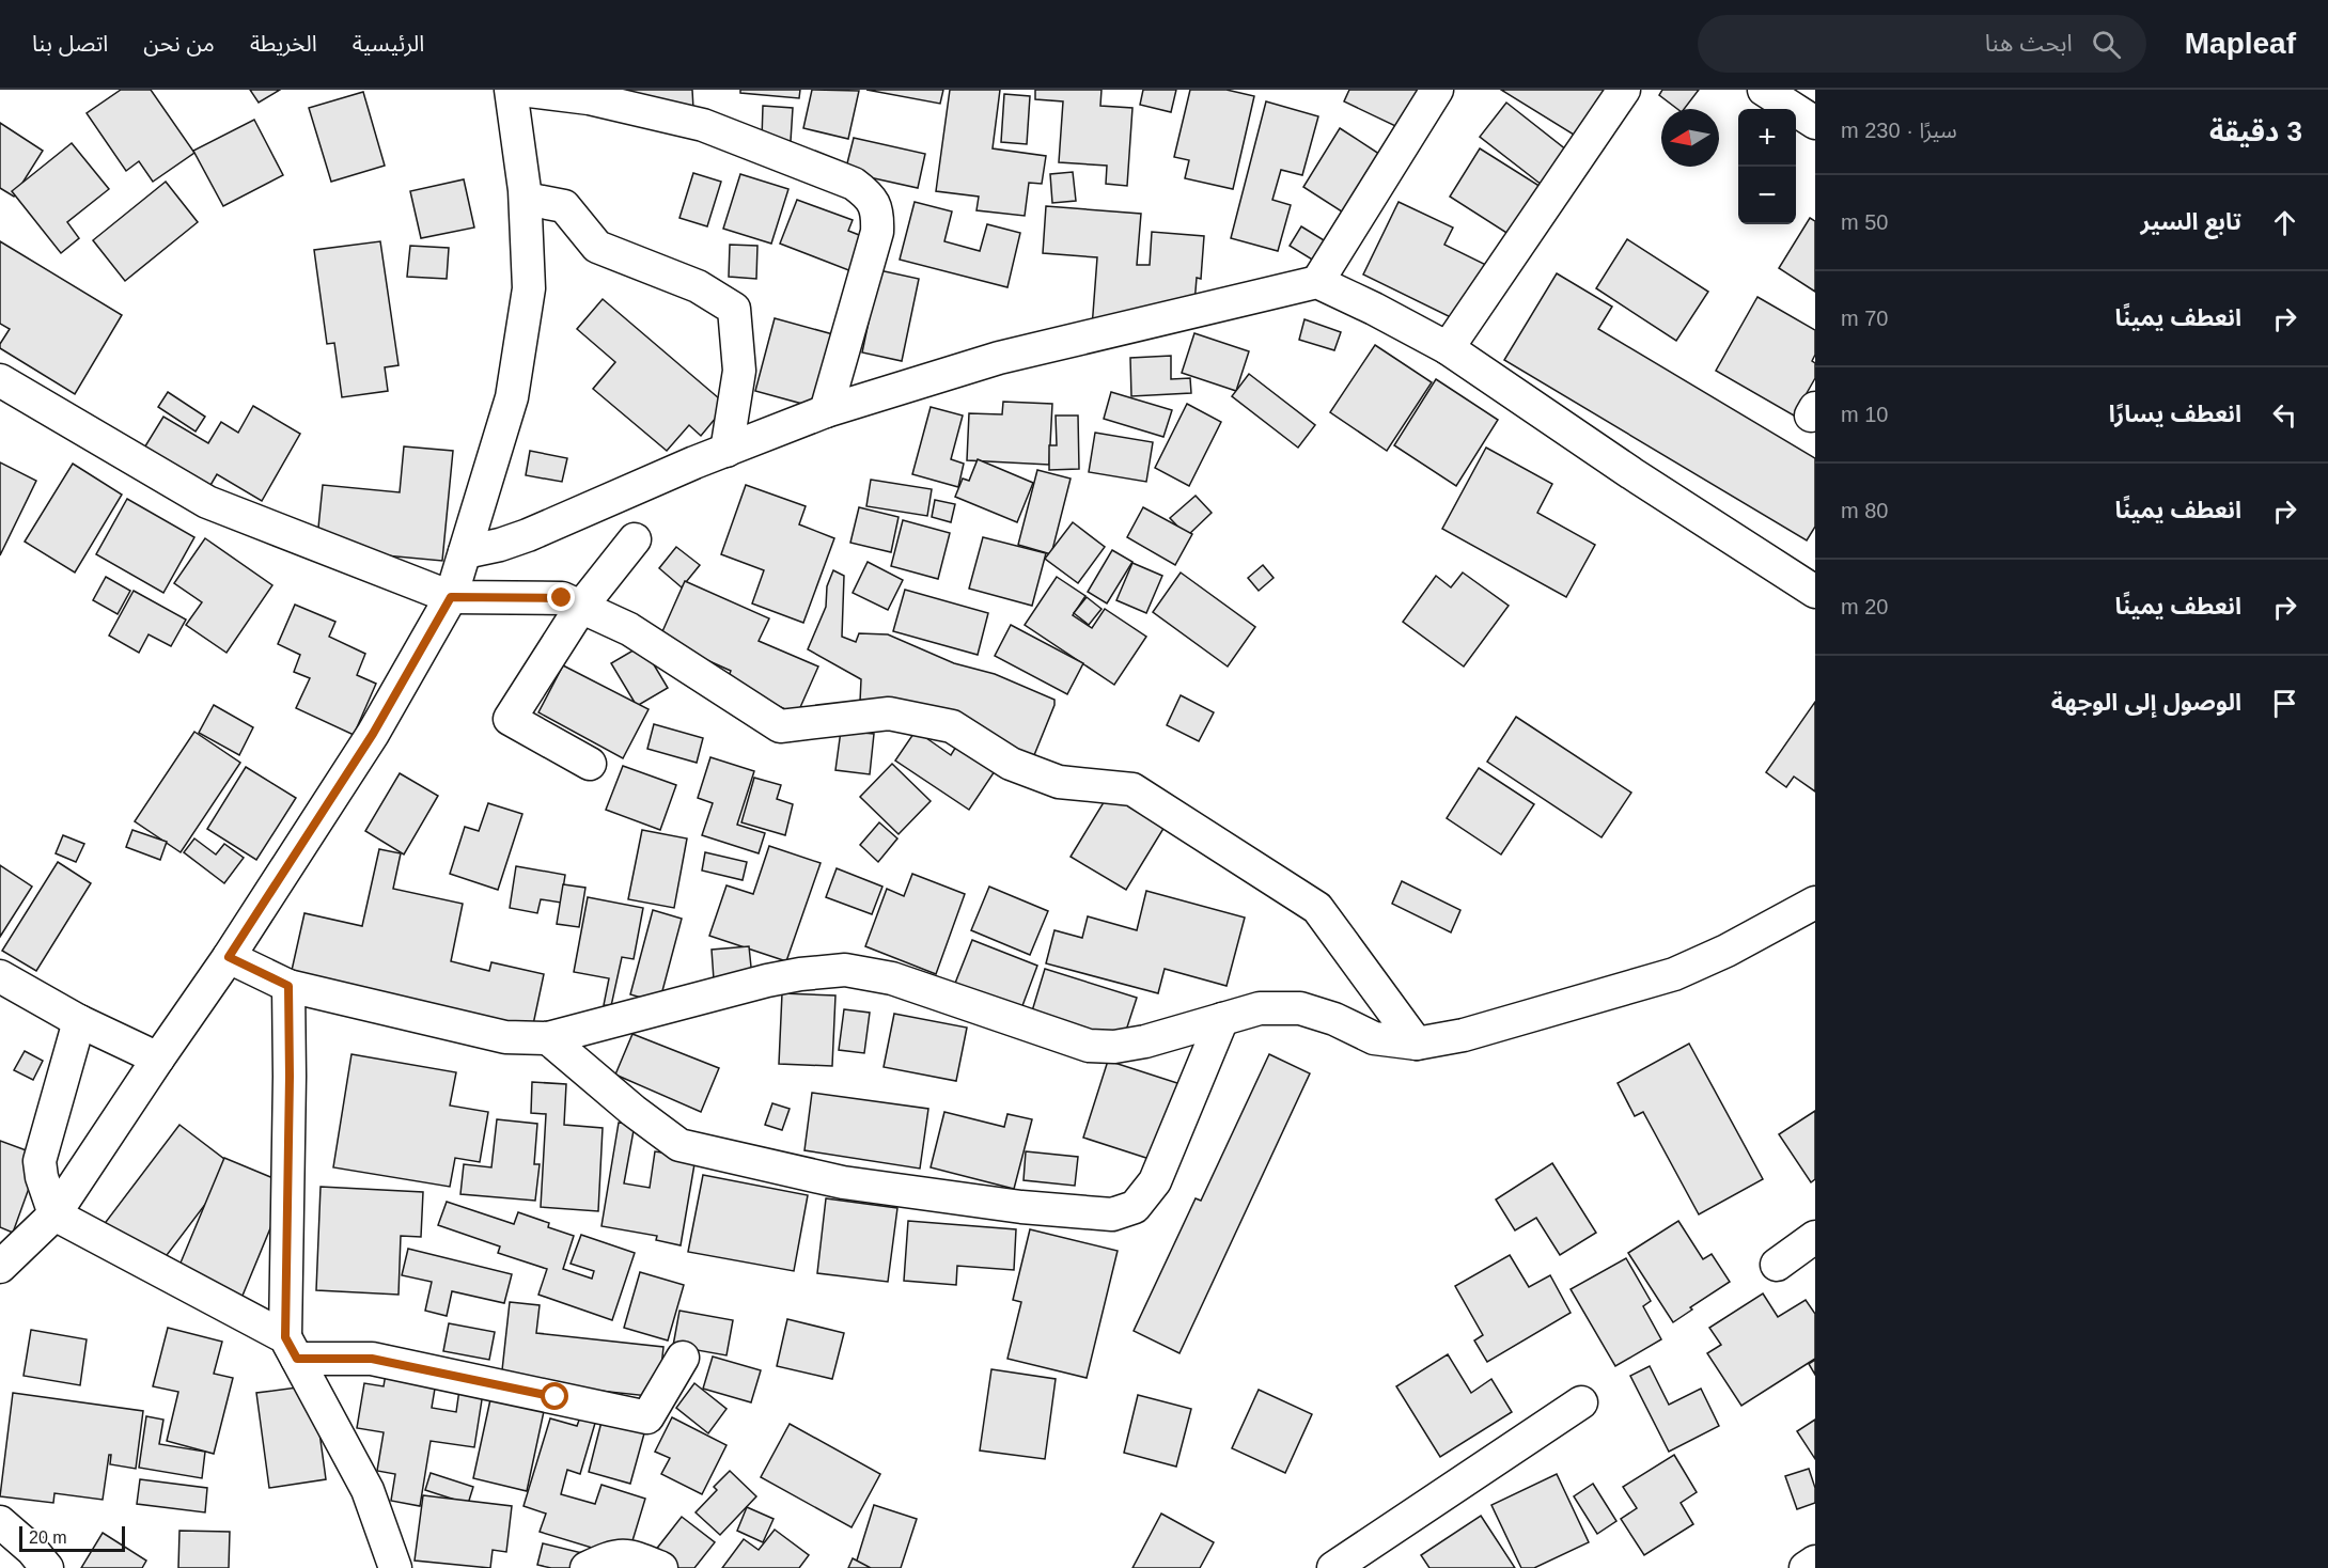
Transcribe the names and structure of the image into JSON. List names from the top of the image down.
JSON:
{
  "scale_bar": "20 m",
  "north": "left",
  "page": {
    "header": "Mapleaf",
    "search": "ابحث هنا",
    "nav": [
      "الرئيسية",
      "الخريطة",
      "من نحن",
      "اتصل بنا"
    ],
    "heading": ["3 دقيقة", "سيرًا · 230 m"],
    "map_buttons": ["+", "−"],
    "list": [
      ["تابع السير", "50 m"],
      ["انعطف يمينًا", "70 m"],
      ["انعطف يسارًا", "10 m"],
      ["انعطف يمينًا", "80 m"],
      ["انعطف يمينًا", "20 m"],
      "الوصول إلى الوجهة"
    ],
    "scale": "20 m"
  }
}
